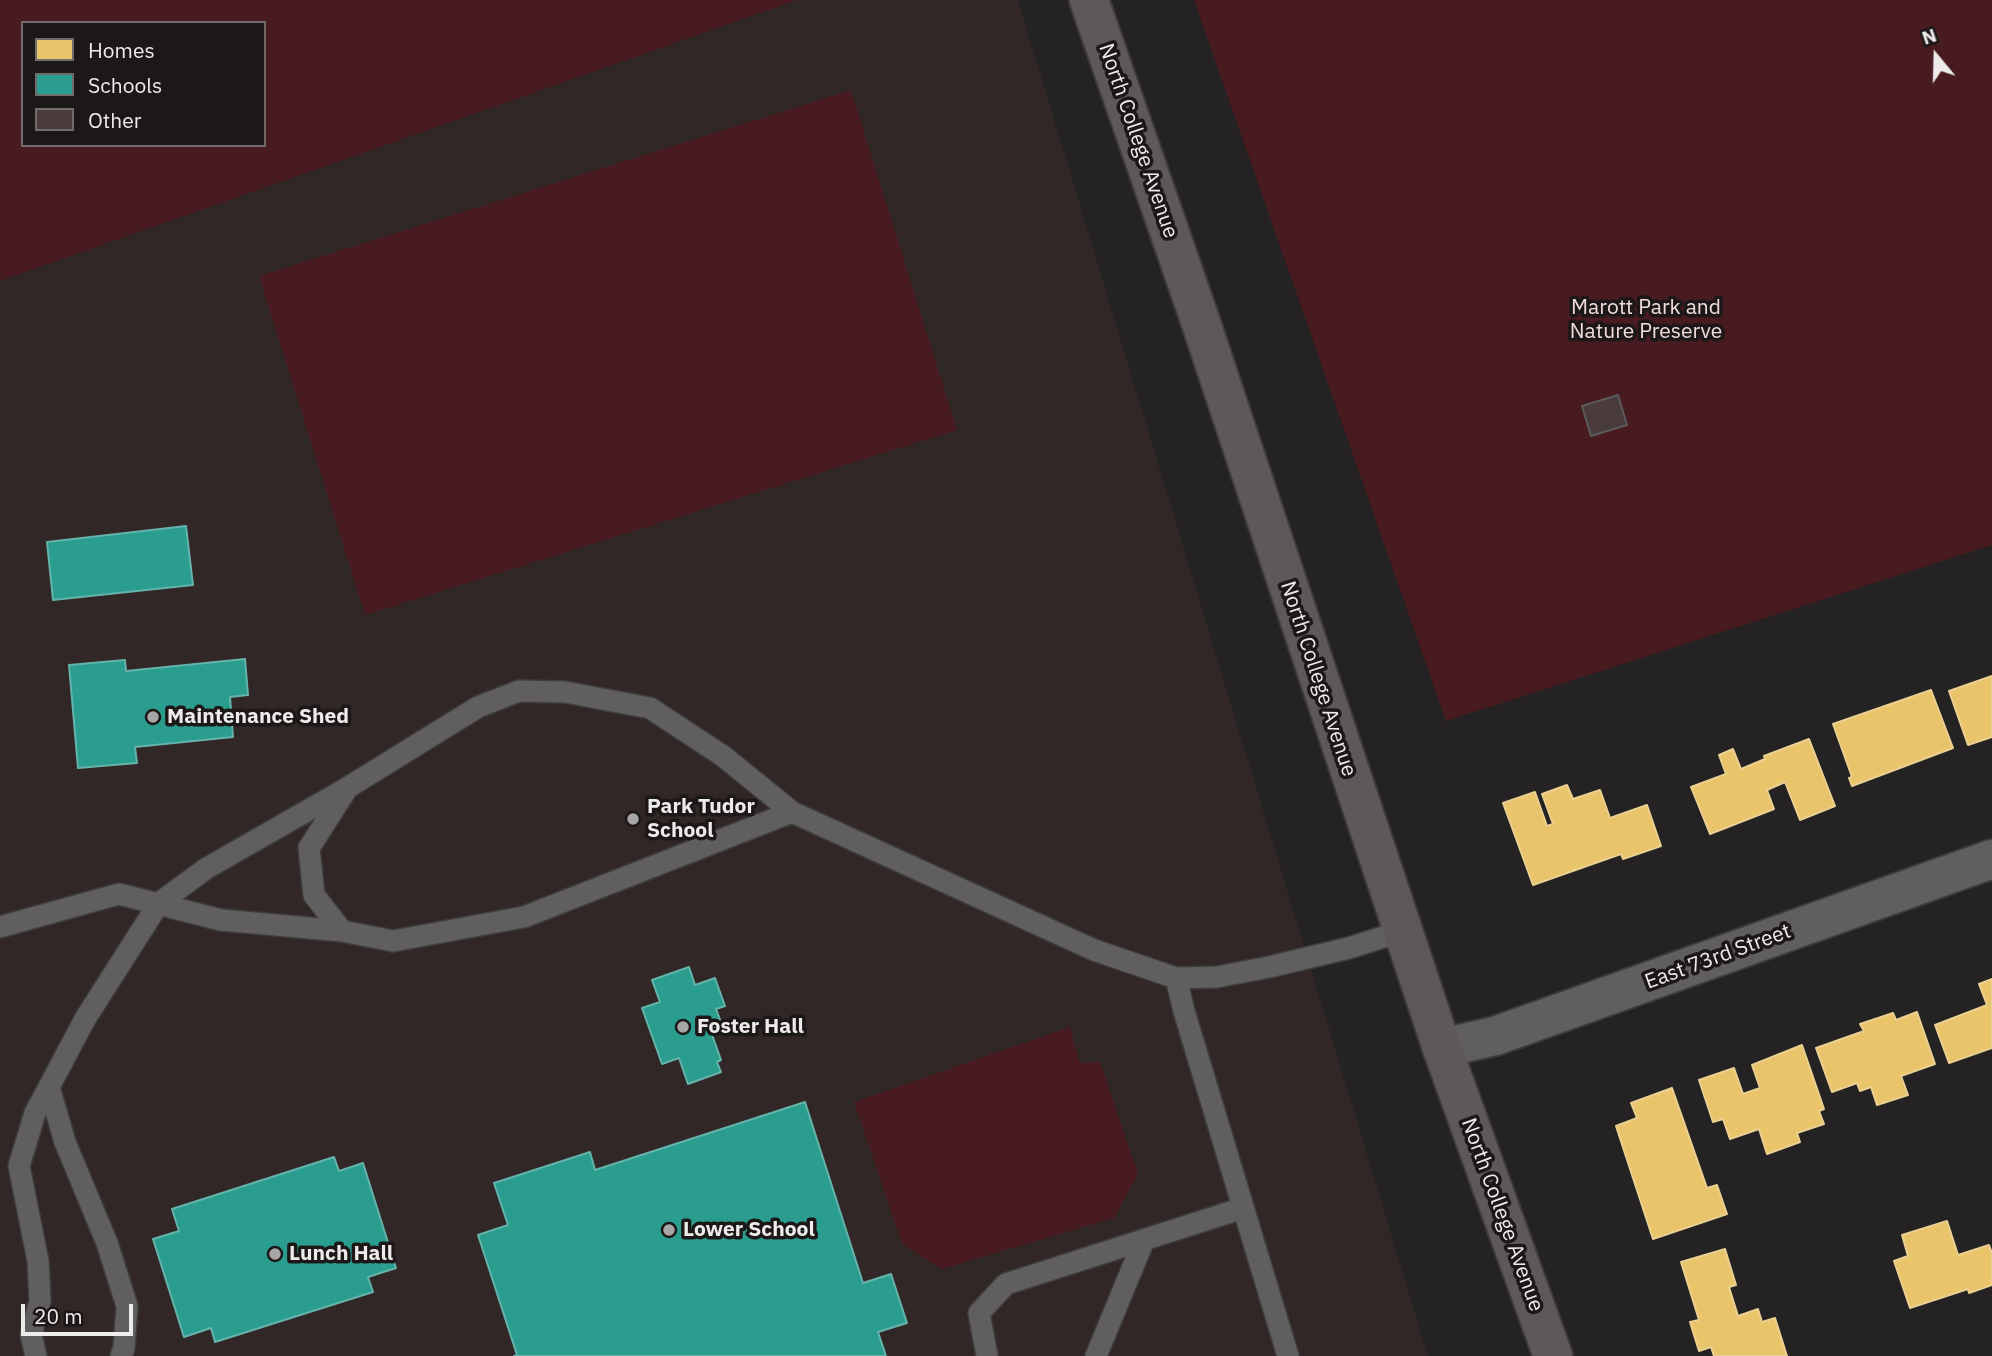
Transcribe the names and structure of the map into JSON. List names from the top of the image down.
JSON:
{
  "streets": {
    "main road": ["North College Avenue"],
    "street": ["East 73rd Street"]
  },
  "crossings": [
    ["North College Avenue", "East 73rd Street"]
  ],
  "parks": ["Marott Park and Nature Preserve"],
  "places": [
    "Maintenance Shed",
    "Park Tudor School",
    "Foster Hall",
    "Lower School",
    "Lunch Hall"
  ],
  "legend": ["Homes", "Schools", "Other"],
  "scale_bar": "20 m",
  "north": "top"
}
